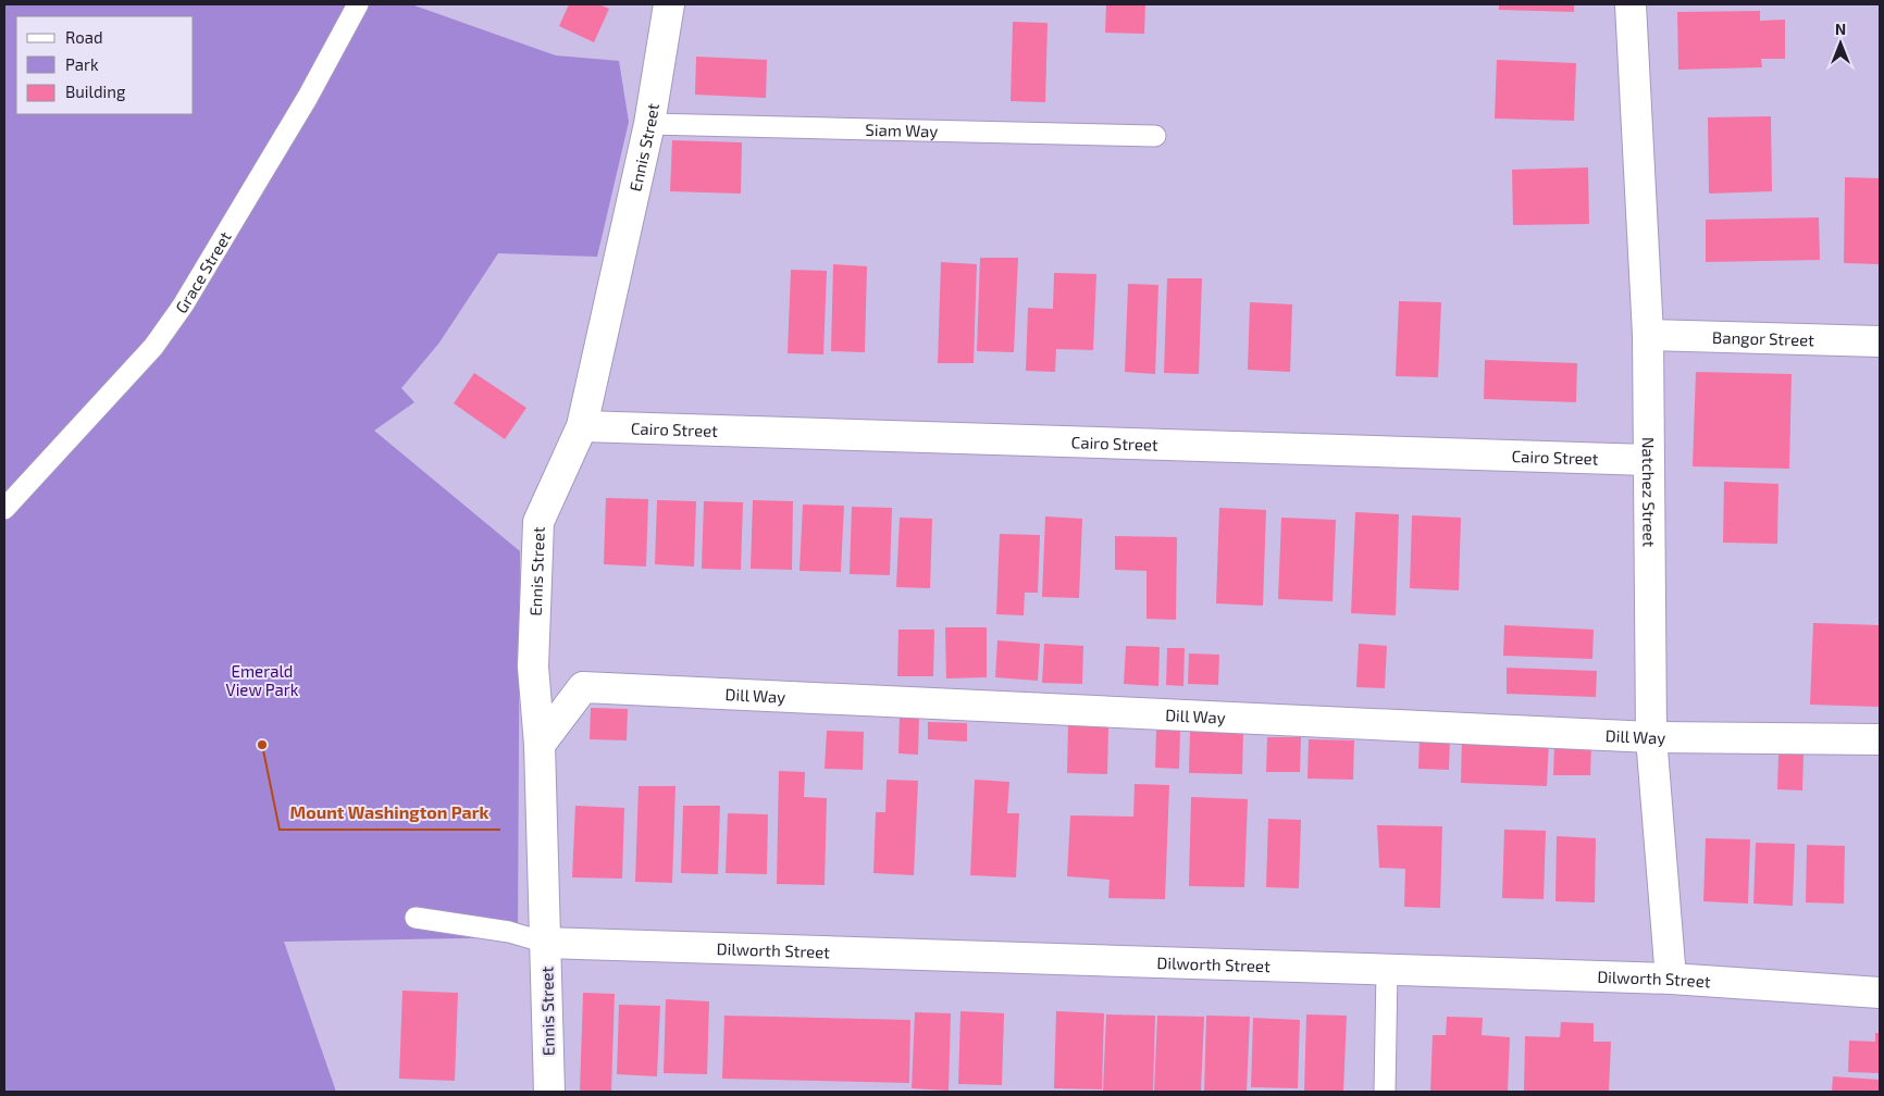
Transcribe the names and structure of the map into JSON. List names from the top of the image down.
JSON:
{
  "streets": {
    "street": [
      "Ennis Street",
      "Bangor Street",
      "Cairo Street",
      "Natchez Street",
      "Dill Way",
      "Dilworth Street"
    ],
    "lane": ["Siam Way", "Grace Street"]
  },
  "crossings": [
    ["Siam Way", "Ennis Street"],
    ["Ennis Street", "Cairo Street"],
    ["Ennis Street", "Dill Way"],
    ["Ennis Street", "Dilworth Street"],
    ["Bangor Street", "Natchez Street"],
    ["Cairo Street", "Natchez Street"],
    ["Natchez Street", "Dill Way"],
    ["Natchez Street", "Dilworth Street"]
  ],
  "parks": ["Emerald View Park"],
  "places": ["Mount Washington Park"],
  "legend": ["Road", "Park", "Building"],
  "north": "top"
}
